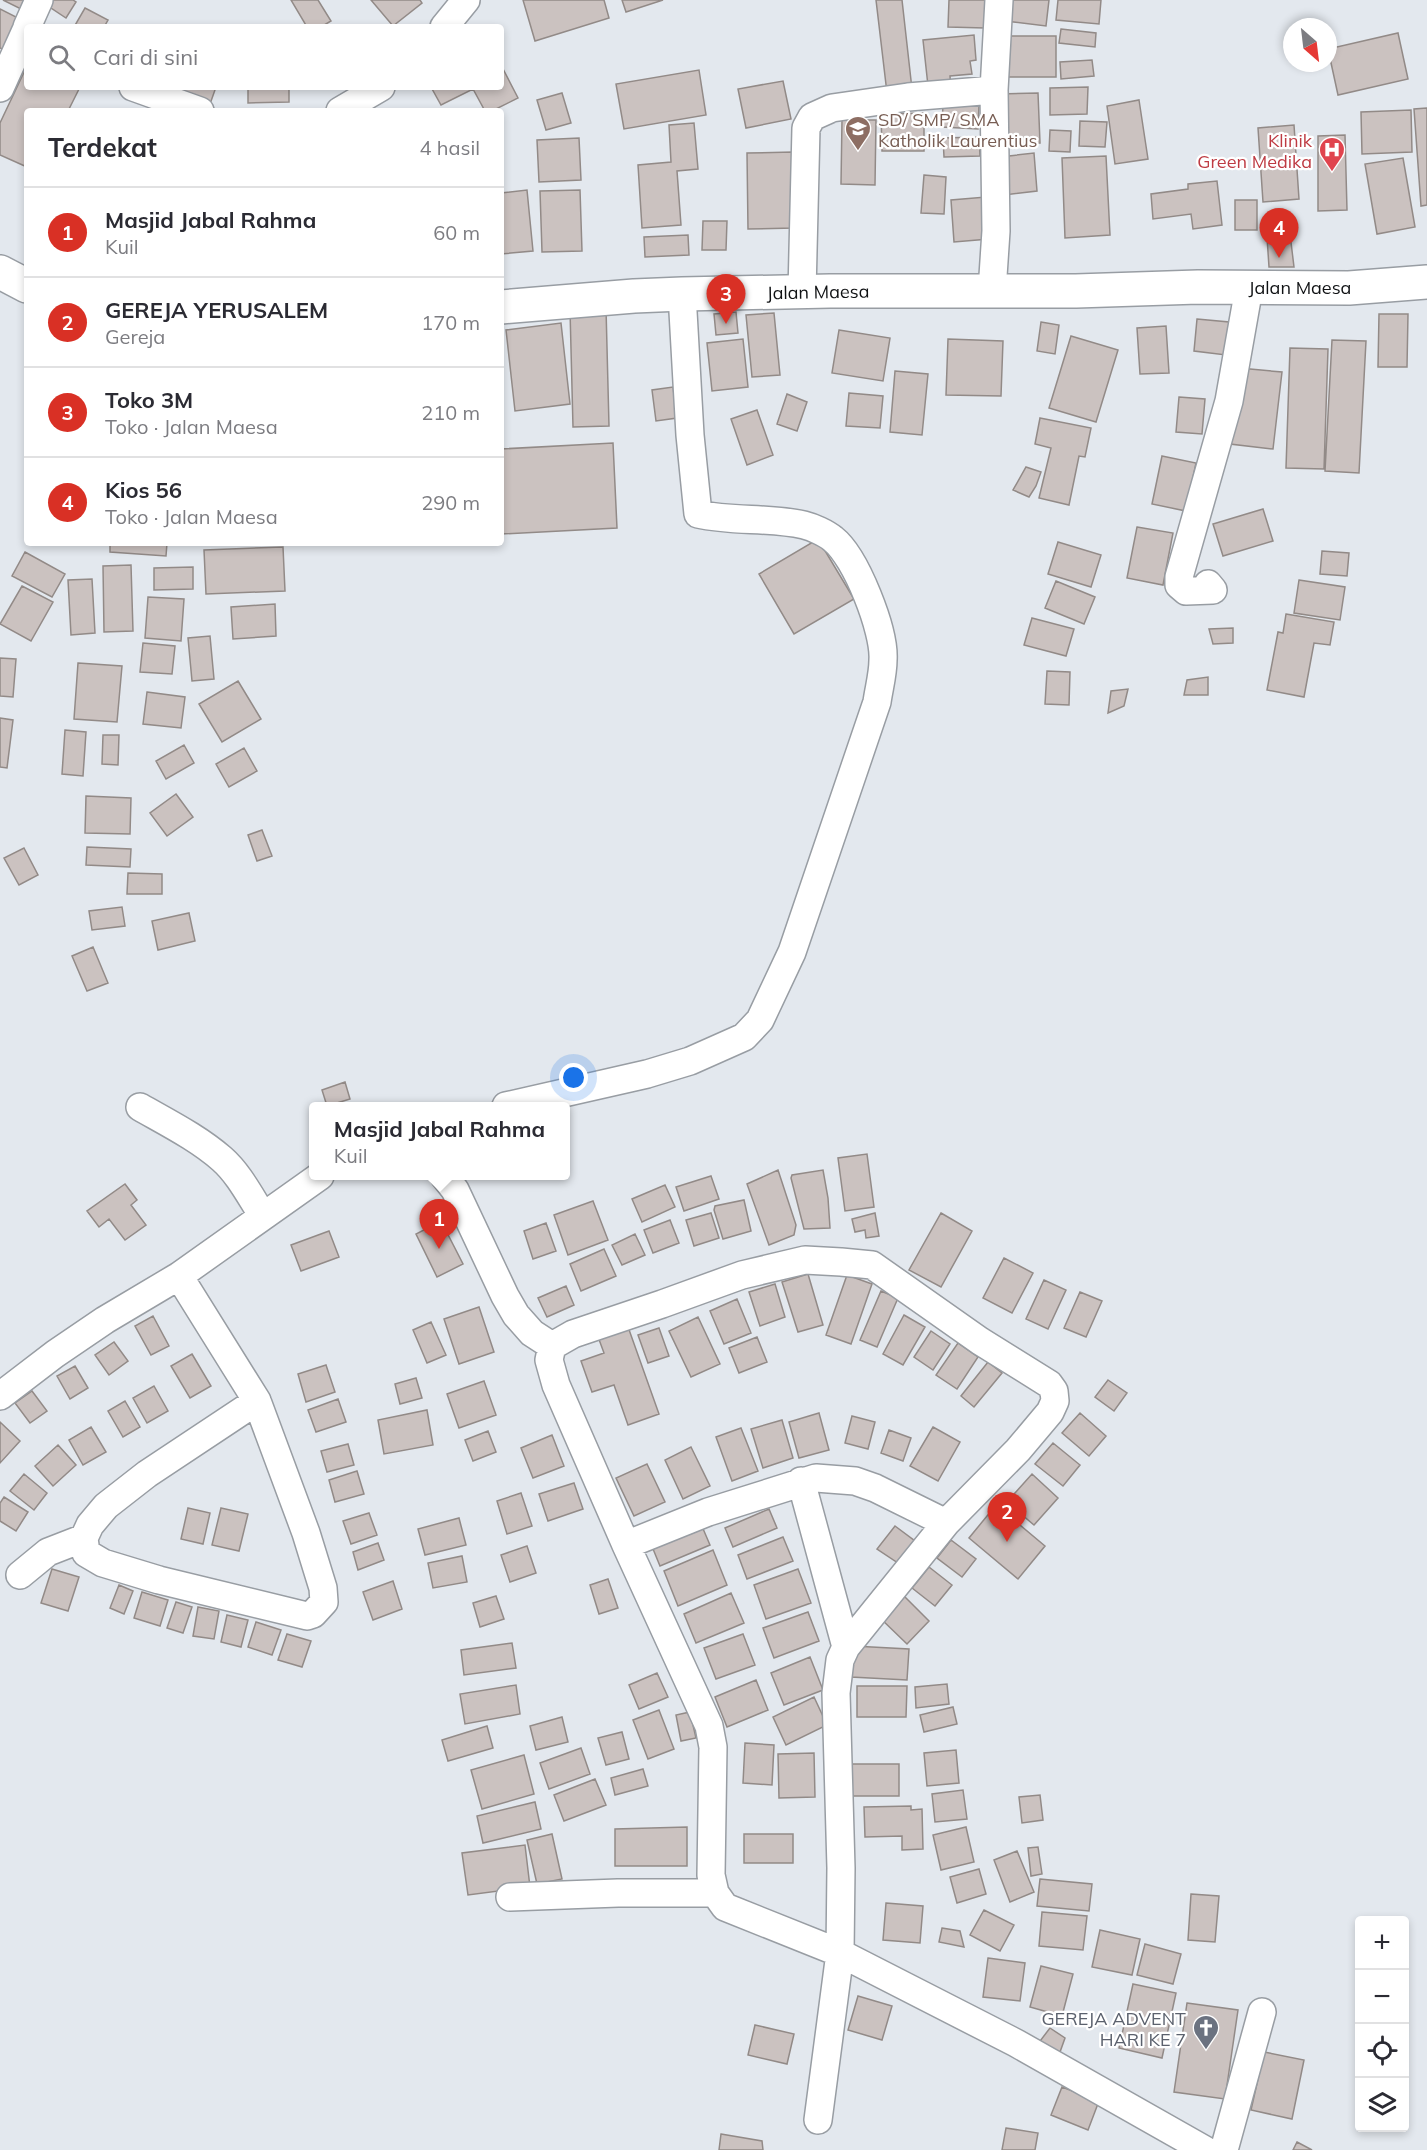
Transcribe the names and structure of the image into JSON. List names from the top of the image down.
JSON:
{
  "streets": {
    "street": ["Jalan Maesa"]
  },
  "places": {
    "school or university": ["SD/ SMP/ SMA Katholik Laurentius"],
    "hospital": ["Klinik Green Medika"],
    "church": ["GEREJA ADVENT HARI KE 7"]
  },
  "north": "bottom right",
  "page": {
    "search": "Cari di sini",
    "heading": ["Terdekat", "4 hasil"],
    "list": [
      {
        "mark": "1",
        "name": "Masjid Jabal Rahma",
        "note": "Kuil",
        "value": "60 m"
      },
      {
        "mark": "2",
        "name": "GEREJA YERUSALEM",
        "note": "Gereja",
        "value": "170 m"
      },
      {
        "mark": "3",
        "name": "Toko 3M",
        "note": "Toko · Jalan Maesa",
        "value": "210 m"
      },
      {
        "mark": "4",
        "name": "Kios 56",
        "note": "Toko · Jalan Maesa",
        "value": "290 m"
      }
    ],
    "pins": [
      "4",
      "3",
      "1",
      "2"
    ],
    "popup": ["Masjid Jabal Rahma", "Kuil"],
    "map_buttons": ["+", "−"]
  }
}
